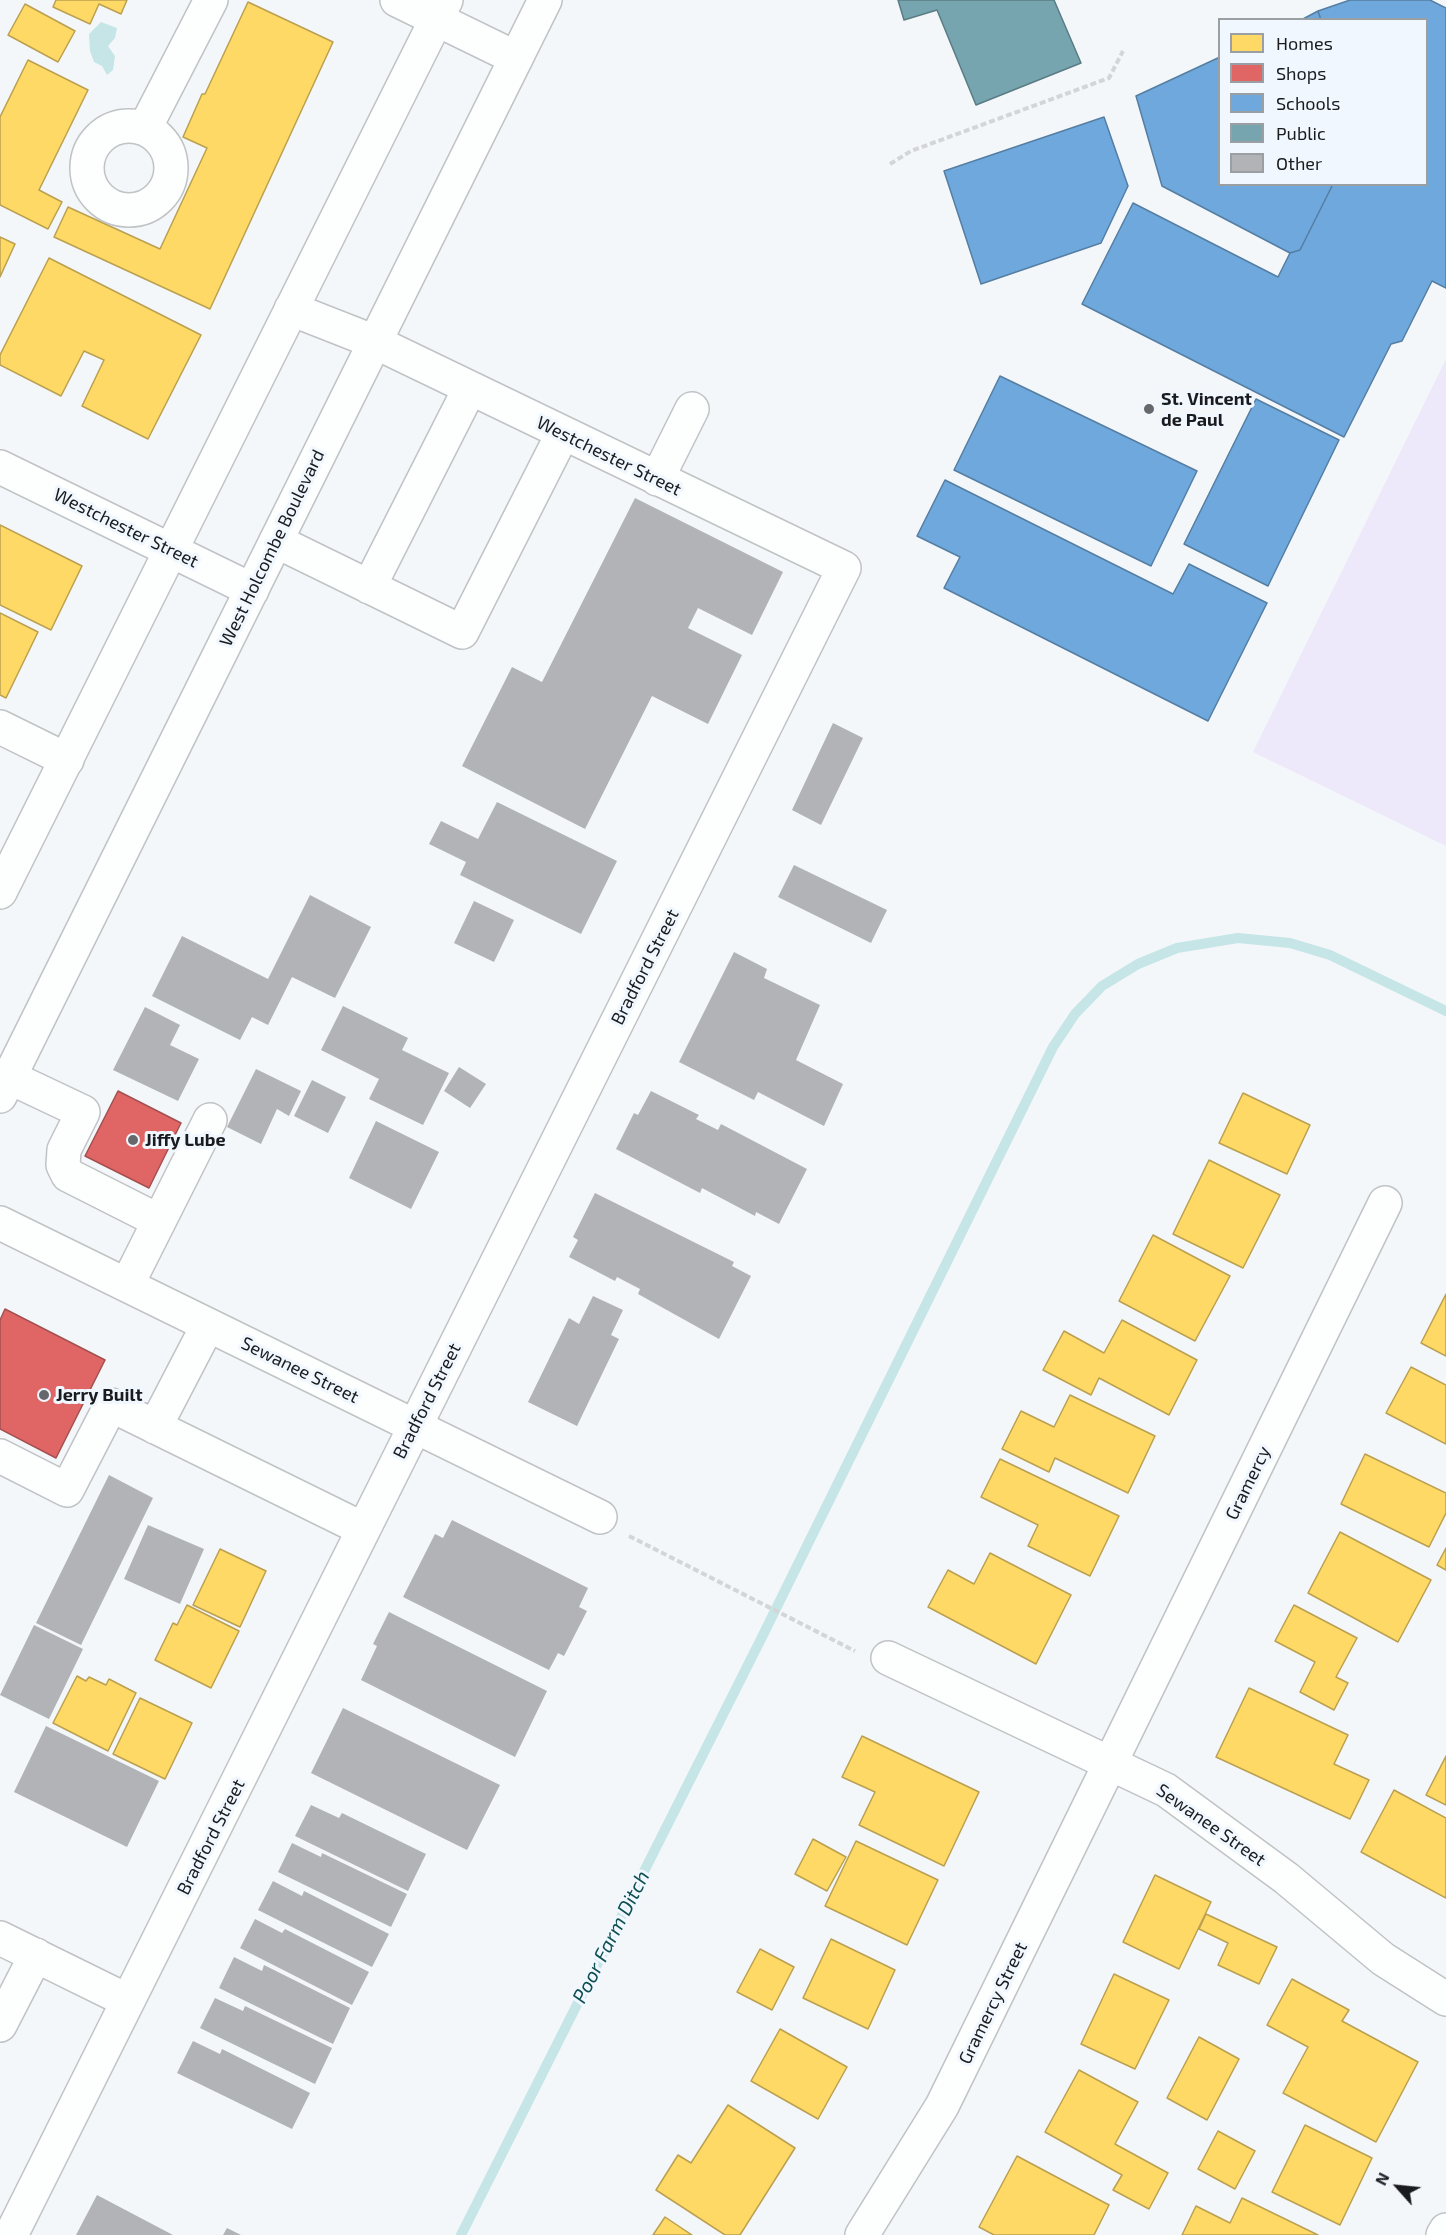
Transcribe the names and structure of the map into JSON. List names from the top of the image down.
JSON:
{
  "streets": {
    "street": [
      "Westchester Street",
      "West Holcombe Boulevard",
      "Bradford Street",
      "Sewanee Street",
      "Gramercy",
      "Gramercy Street"
    ]
  },
  "crossings": [
    ["Westchester Street", "West Holcombe Boulevard"],
    ["Westchester Street", "Bradford Street"],
    ["Bradford Street", "Sewanee Street"],
    ["Sewanee Street", "Gramercy"],
    ["Sewanee Street", "Gramercy Street"],
    ["Gramercy", "Gramercy Street"]
  ],
  "water": ["Poor Farm Ditch"],
  "places": ["St. Vincent de Paul", "Jiffy Lube", "Jerry Built"],
  "legend": [
    "Homes",
    "Shops",
    "Schools",
    "Public",
    "Other"
  ],
  "north": "top left"
}
